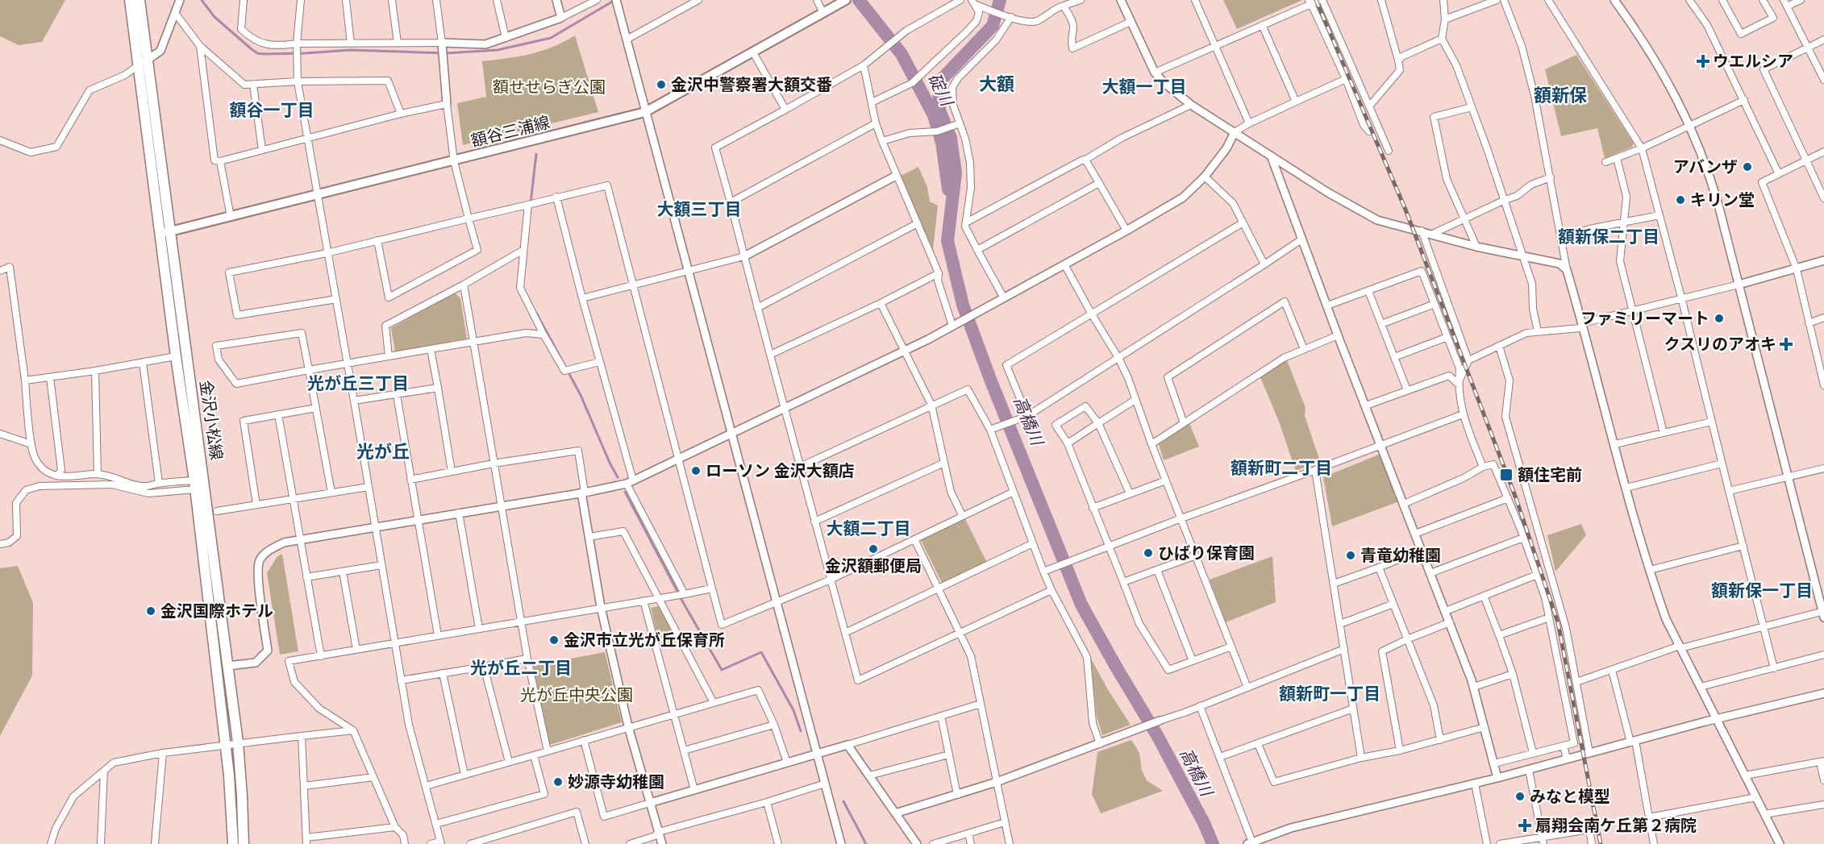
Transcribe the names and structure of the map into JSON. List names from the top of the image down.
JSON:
{
  "streets": {
    "main road": ["額谷三浦線", "金沢小松線"]
  },
  "crossings": [
    ["額谷三浦線", "金沢小松線"]
  ],
  "districts": [
    "大額",
    "大額一丁目",
    "額新保",
    "額谷一丁目",
    "大額三丁目",
    "額新保二丁目",
    "光が丘三丁目",
    "光が丘",
    "額新町二丁目",
    "大額二丁目",
    "額新保一丁目",
    "光が丘二丁目",
    "額新町一丁目"
  ],
  "water": ["碇川", "高橋川"],
  "parks": ["額せせらぎ公園", "光が丘中央公園"],
  "places": {
    "health": ["ウエルシア", "クスリのアオキ", "扇翔会南ケ丘第２病院"],
    "other": [
      "金沢中警察署大額交番",
      "アバンザ",
      "キリン堂",
      "ファミリーマート",
      "ローソン 金沢大額店",
      "金沢額郵便局",
      "ひばり保育園",
      "青竜幼稚園",
      "金沢国際ホテル",
      "金沢市立光が丘保育所",
      "妙源寺幼稚園",
      "みなと模型"
    ],
    "transit": ["額住宅前"]
  }
}
